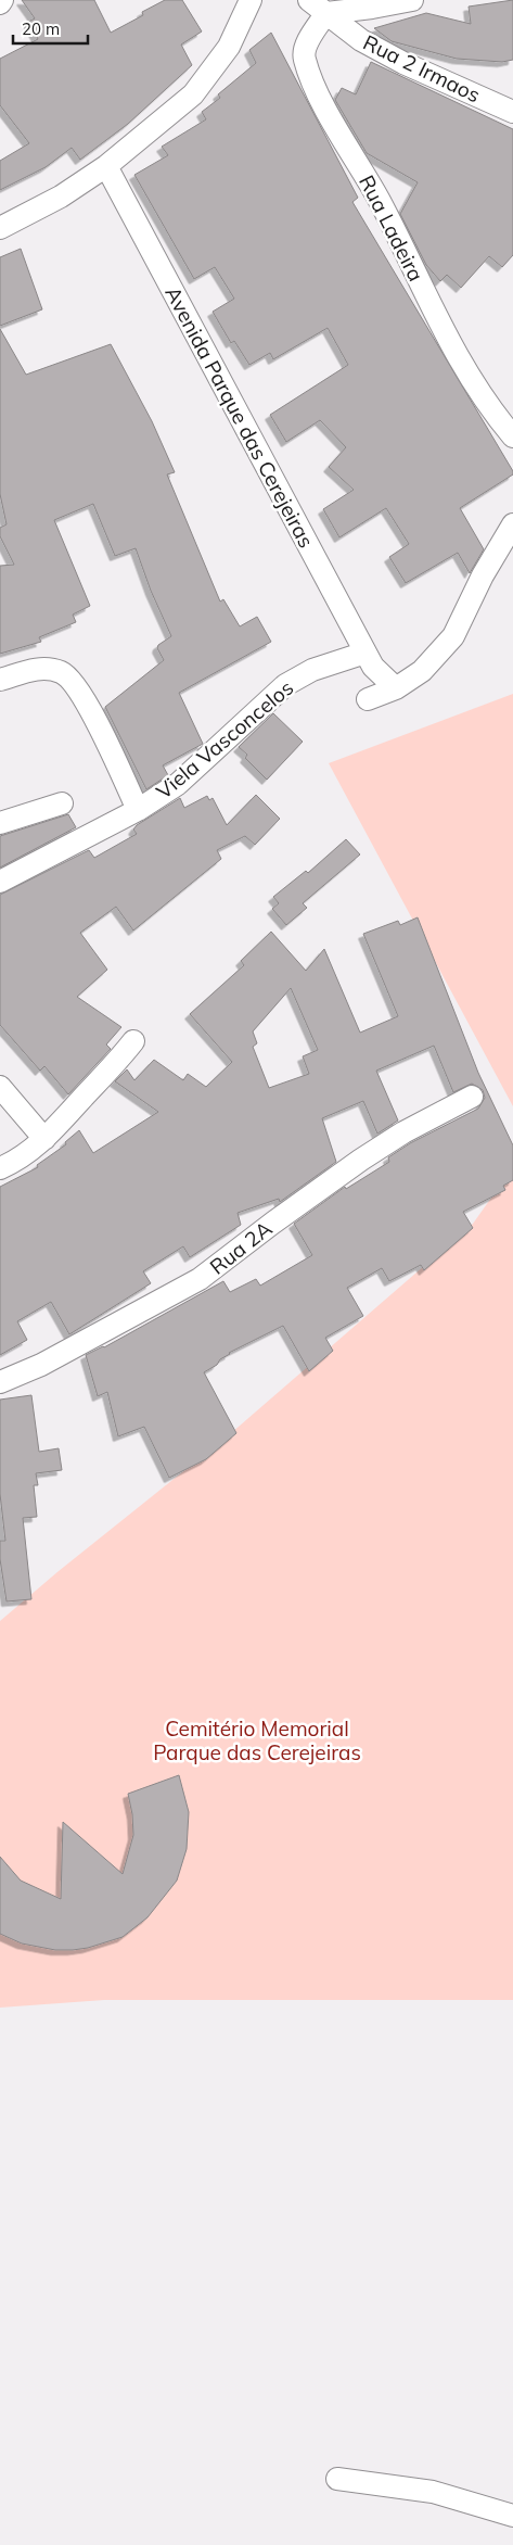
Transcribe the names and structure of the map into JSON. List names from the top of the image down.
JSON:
{
  "streets": {
    "street": [
      "Rua 2 Irmaos",
      "Rua Ladeira",
      "Avenida Parque das Cerejeiras",
      "Viela Vasconcelos",
      "Rua 2A"
    ]
  },
  "crossings": [
    ["Rua 2 Irmaos", "Rua Ladeira"],
    ["Avenida Parque das Cerejeiras", "Viela Vasconcelos"]
  ],
  "parks": ["Cemitério Memorial Parque das Cerejeiras"],
  "scale_bar": "20 m"
}
